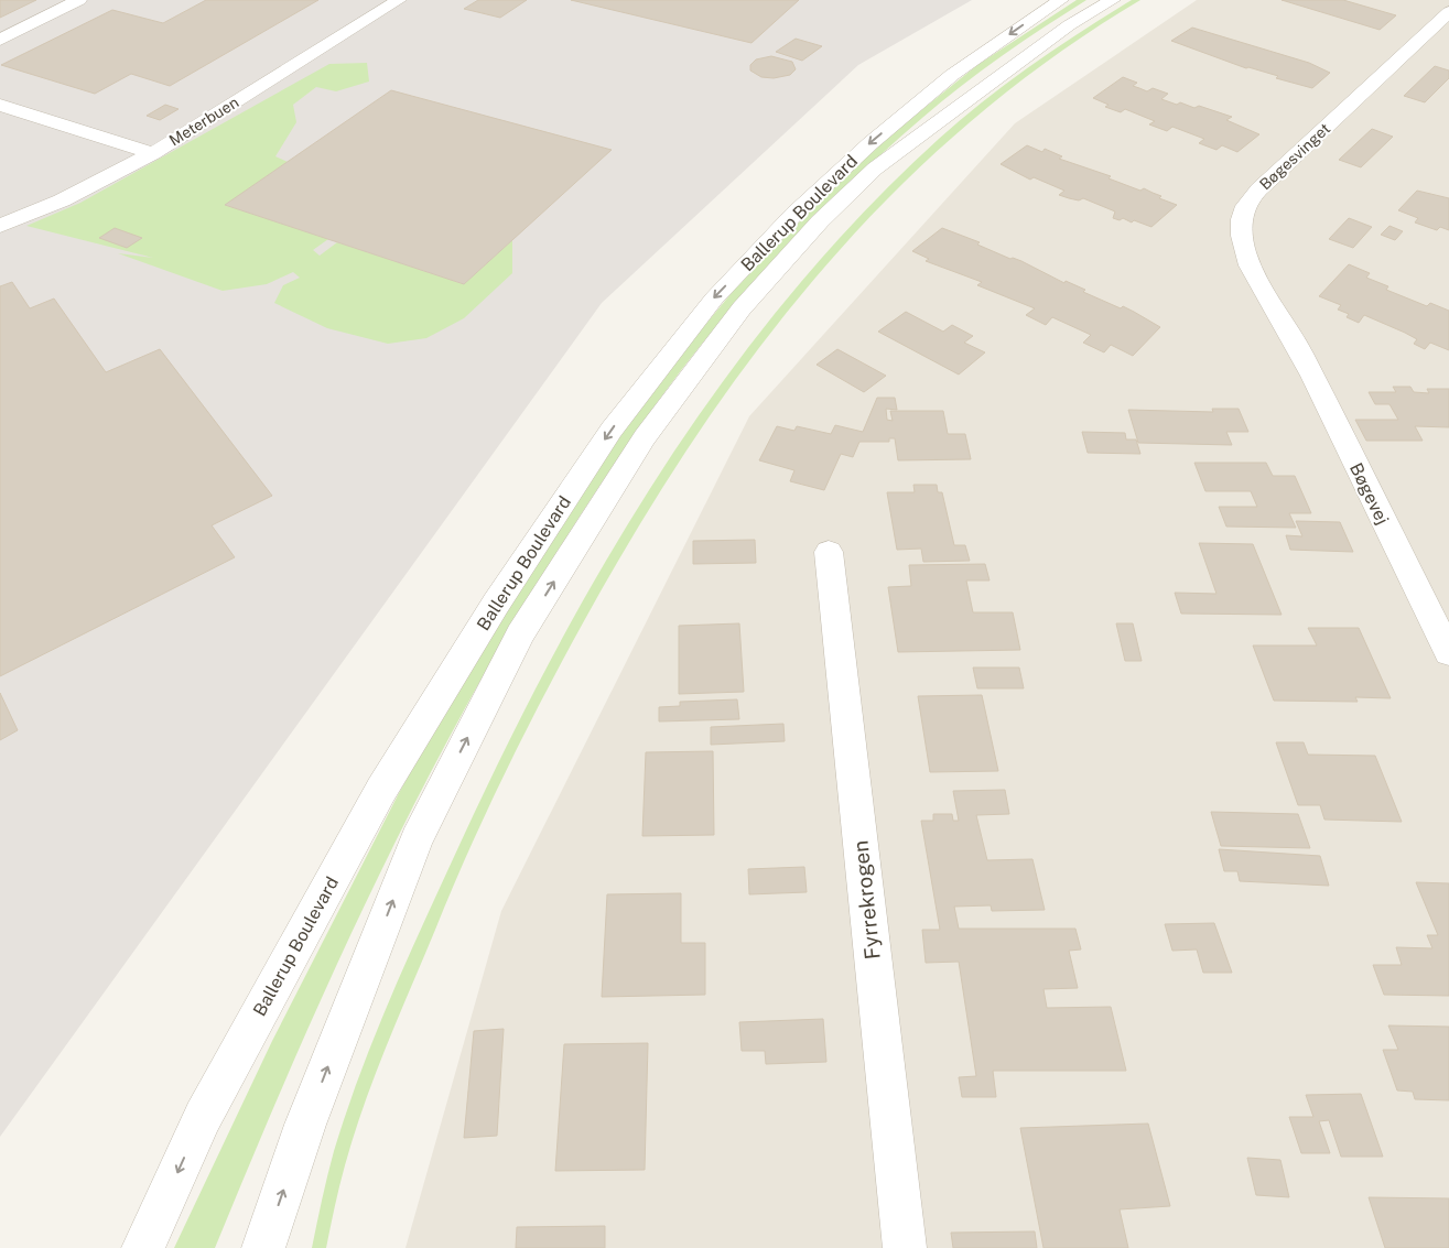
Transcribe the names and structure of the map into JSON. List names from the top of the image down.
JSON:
{
  "streets": {
    "street": [
      "Meterbuen",
      "Bøgesvinget",
      "Ballerup Boulevard",
      "Bøgevej",
      "Fyrrekrogen"
    ]
  },
  "crossings": [
    ["Bøgesvinget", "Bøgevej"]
  ]
}
